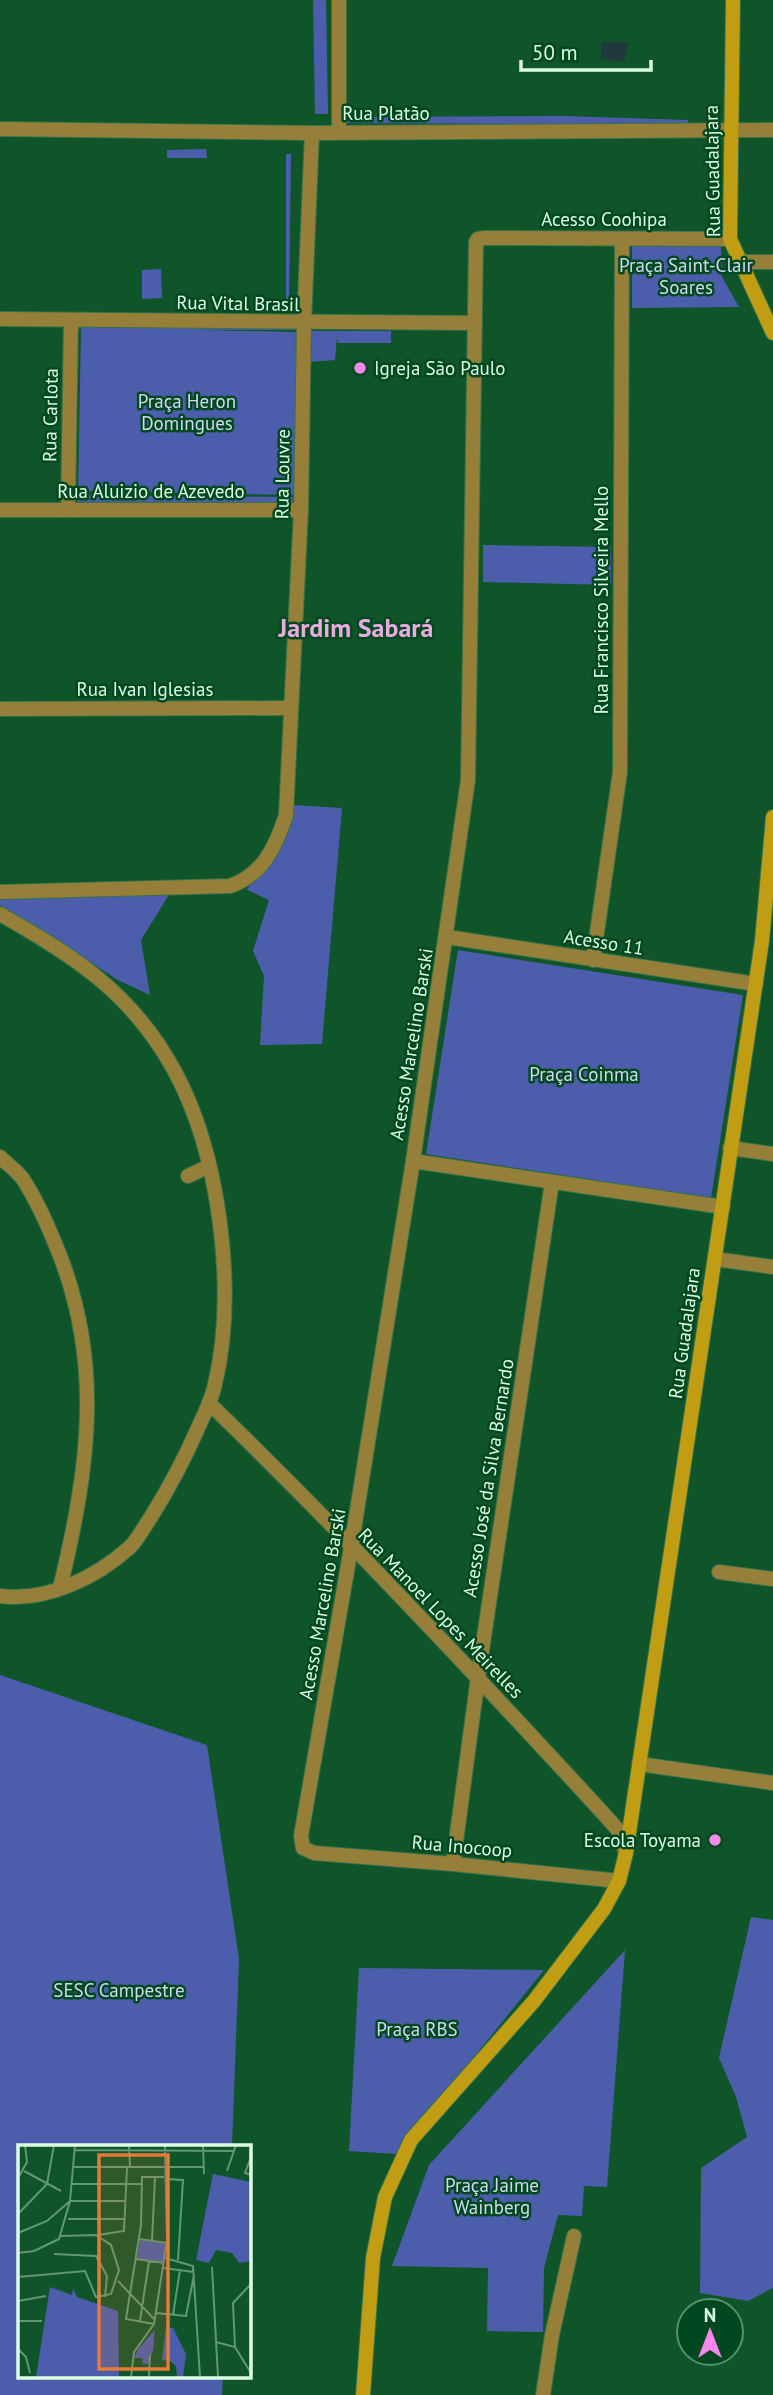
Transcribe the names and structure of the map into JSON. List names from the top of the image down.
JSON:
{
  "streets": {
    "main road": ["Rua Guadalajara"],
    "street": [
      "Rua Platão",
      "Acesso Coohipa",
      "Rua Vital Brasil",
      "Rua Carlota",
      "Rua Louvre",
      "Rua Aluizio de Azevedo",
      "Rua Francisco Silveira Mello",
      "Rua Ivan Iglesias",
      "Acesso 11",
      "Acesso Marcelino Barski",
      "Acesso José da Silva Bernardo",
      "Rua Manoel Lopes Meirelles",
      "Rua Inocoop"
    ]
  },
  "crossings": [
    ["Rua Platão", "Rua Guadalajara"],
    ["Rua Platão", "Rua Louvre"],
    ["Rua Guadalajara", "Acesso Coohipa"],
    ["Rua Guadalajara", "Acesso 11"],
    ["Rua Guadalajara", "Rua Manoel Lopes Meirelles"],
    ["Rua Guadalajara", "Rua Inocoop"],
    ["Acesso Coohipa", "Rua Francisco Silveira Mello"],
    ["Acesso Coohipa", "Acesso Marcelino Barski"],
    ["Rua Vital Brasil", "Rua Carlota"],
    ["Rua Vital Brasil", "Rua Louvre"],
    ["Rua Vital Brasil", "Acesso Marcelino Barski"],
    ["Rua Carlota", "Rua Aluizio de Azevedo"],
    ["Rua Louvre", "Rua Aluizio de Azevedo"],
    ["Rua Louvre", "Rua Ivan Iglesias"],
    ["Rua Francisco Silveira Mello", "Acesso 11"],
    ["Acesso 11", "Acesso Marcelino Barski"],
    ["Acesso Marcelino Barski", "Rua Manoel Lopes Meirelles"],
    ["Acesso Marcelino Barski", "Rua Inocoop"],
    ["Acesso José da Silva Bernardo", "Rua Manoel Lopes Meirelles"],
    ["Acesso José da Silva Bernardo", "Rua Inocoop"]
  ],
  "districts": ["Jardim Sabará"],
  "parks": [
    "Praça Saint-Clair Soares",
    "Praça Heron Domingues",
    "Praça Coinma",
    "SESC Campestre",
    "Praça RBS",
    "Praça Jaime Wainberg"
  ],
  "places": ["Igreja São Paulo", "Escola Toyama"],
  "scale_bar": "50 m",
  "north": "top"
}
